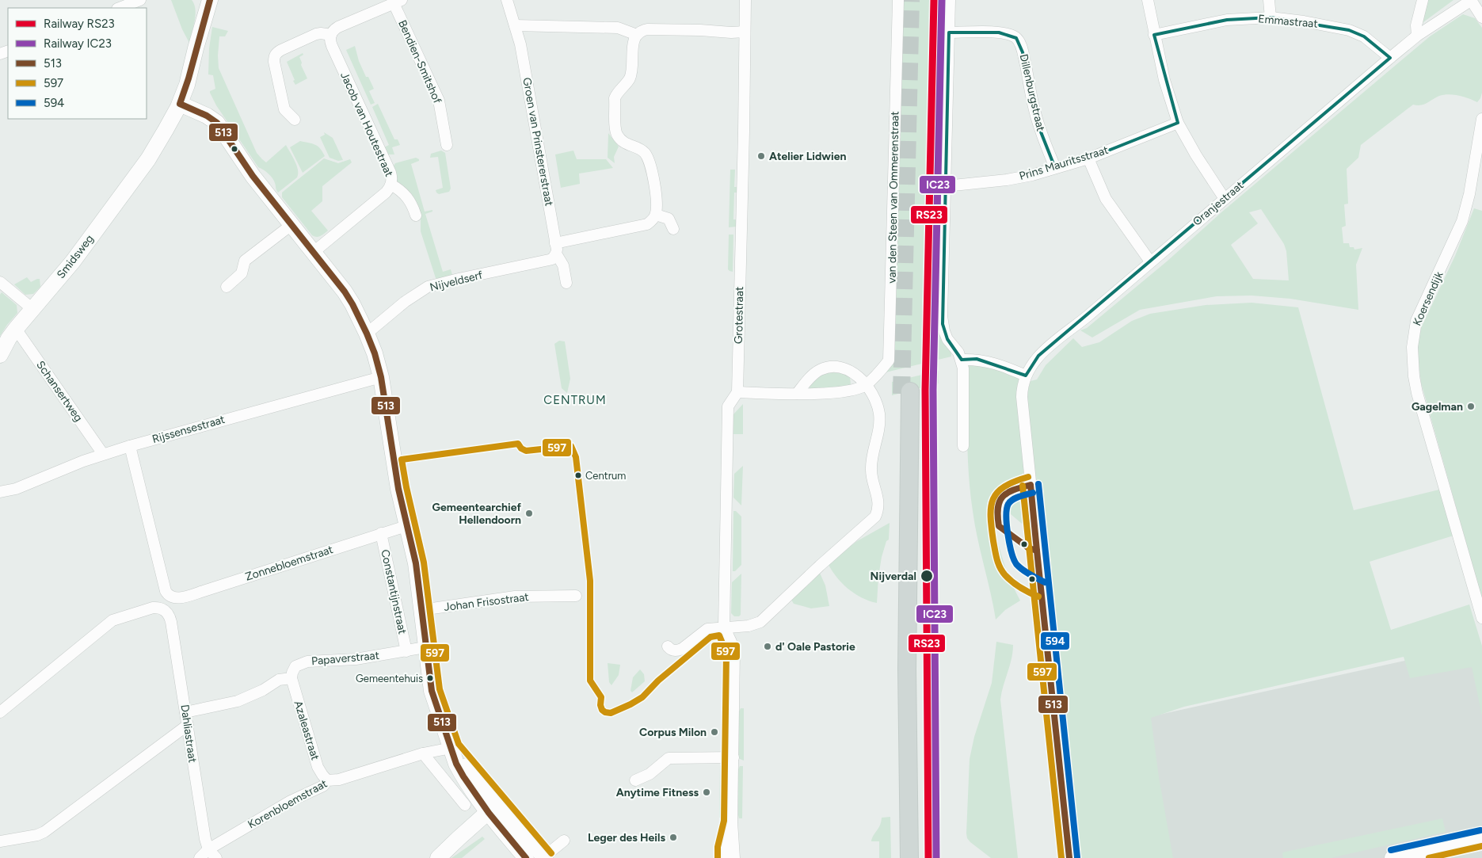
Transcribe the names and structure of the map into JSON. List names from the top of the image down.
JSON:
{
  "streets": {
    "street": [
      "Emmastraat",
      "Bendien-Smitshof",
      "Dillenburgstraat",
      "Jacob van Houtestraat",
      "Groen van Prinstererstraat",
      "Prins Mauritsstraat",
      "van den Steen van Ommerenstraat",
      "Oranjestraat",
      "Smidsweg",
      "Nijveldserf",
      "Koersendijk",
      "Grotestraat",
      "Schansertweg",
      "Rijssensestraat",
      "Zonnebloemstraat",
      "Constantijnstraat",
      "Johan Frisostraat",
      "Papaverstraat",
      "Azaleastraat",
      "Dahliastraat",
      "Korenbloemstraat"
    ]
  },
  "crossings": [
    ["Emmastraat", "Oranjestraat"],
    ["Dillenburgstraat", "Prins Mauritsstraat"],
    ["Jacob van Houtestraat", "Constantijnstraat"],
    ["Groen van Prinstererstraat", "Nijveldserf"],
    ["Smidsweg", "Schansertweg"],
    ["Smidsweg", "Constantijnstraat"],
    ["Nijveldserf", "Constantijnstraat"],
    ["Schansertweg", "Rijssensestraat"],
    ["Rijssensestraat", "Zonnebloemstraat"],
    ["Rijssensestraat", "Constantijnstraat"],
    ["Zonnebloemstraat", "Constantijnstraat"],
    ["Constantijnstraat", "Johan Frisostraat"],
    ["Constantijnstraat", "Papaverstraat"],
    ["Constantijnstraat", "Korenbloemstraat"],
    ["Papaverstraat", "Azaleastraat"],
    ["Azaleastraat", "Korenbloemstraat"],
    ["Dahliastraat", "Korenbloemstraat"]
  ],
  "districts": ["CENTRUM"],
  "places": [
    "Atelier Lidwien",
    "Gagelman",
    "Centrum",
    "Gemeentearchief Hellendoorn",
    "Nijverdal",
    "d' Oale Pastorie",
    "Gemeentehuis",
    "Corpus Milon",
    "Anytime Fitness",
    "Leger des Heils"
  ],
  "lines": [
    "rail line RS23",
    "rail line IC23",
    "transit line 513",
    "transit line 597",
    "transit line 594"
  ],
  "legend": [
    "Railway RS23",
    "Railway IC23",
    "513",
    "597",
    "594"
  ]
}
